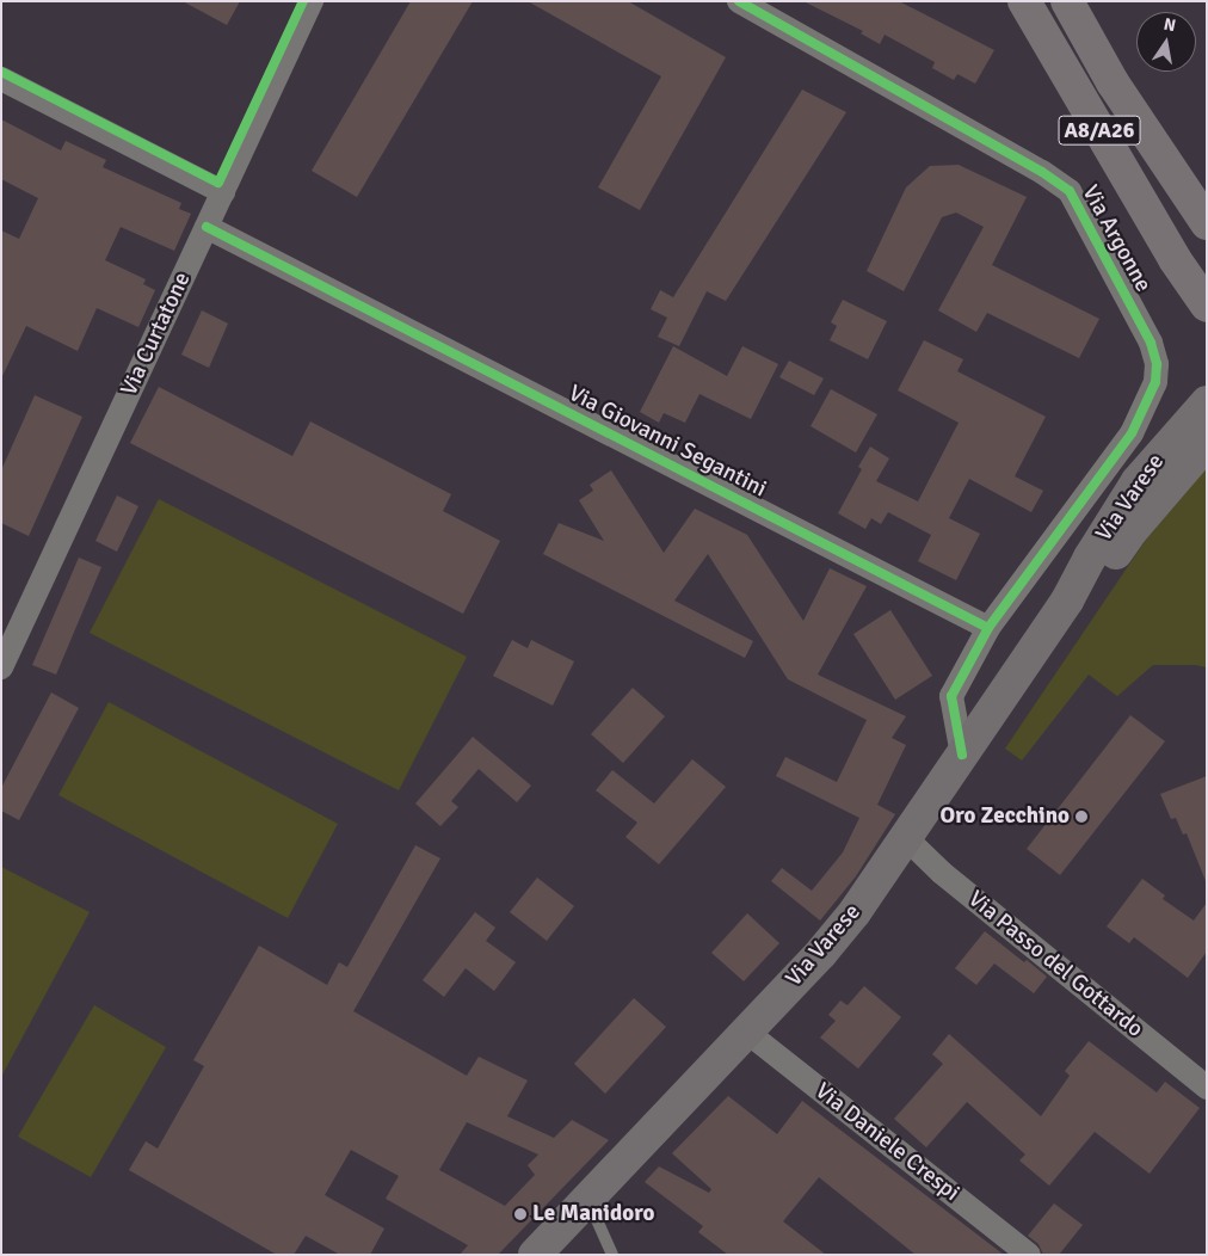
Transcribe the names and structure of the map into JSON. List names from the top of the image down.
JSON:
{
  "streets": {
    "highway": ["A8/A26"],
    "main road": ["Via Varese"],
    "street": [
      "Via Argonne",
      "Via Curtatone",
      "Via Giovanni Segantini",
      "Via Passo del Gottardo",
      "Via Daniele Crespi"
    ]
  },
  "crossings": [
    ["Via Argonne", "Via Giovanni Segantini"],
    ["Via Curtatone", "Via Giovanni Segantini"],
    ["Via Varese", "Via Passo del Gottardo"],
    ["Via Varese", "Via Daniele Crespi"]
  ],
  "places": ["Oro Zecchino", "Le Manidoro"],
  "north": "top"
}
